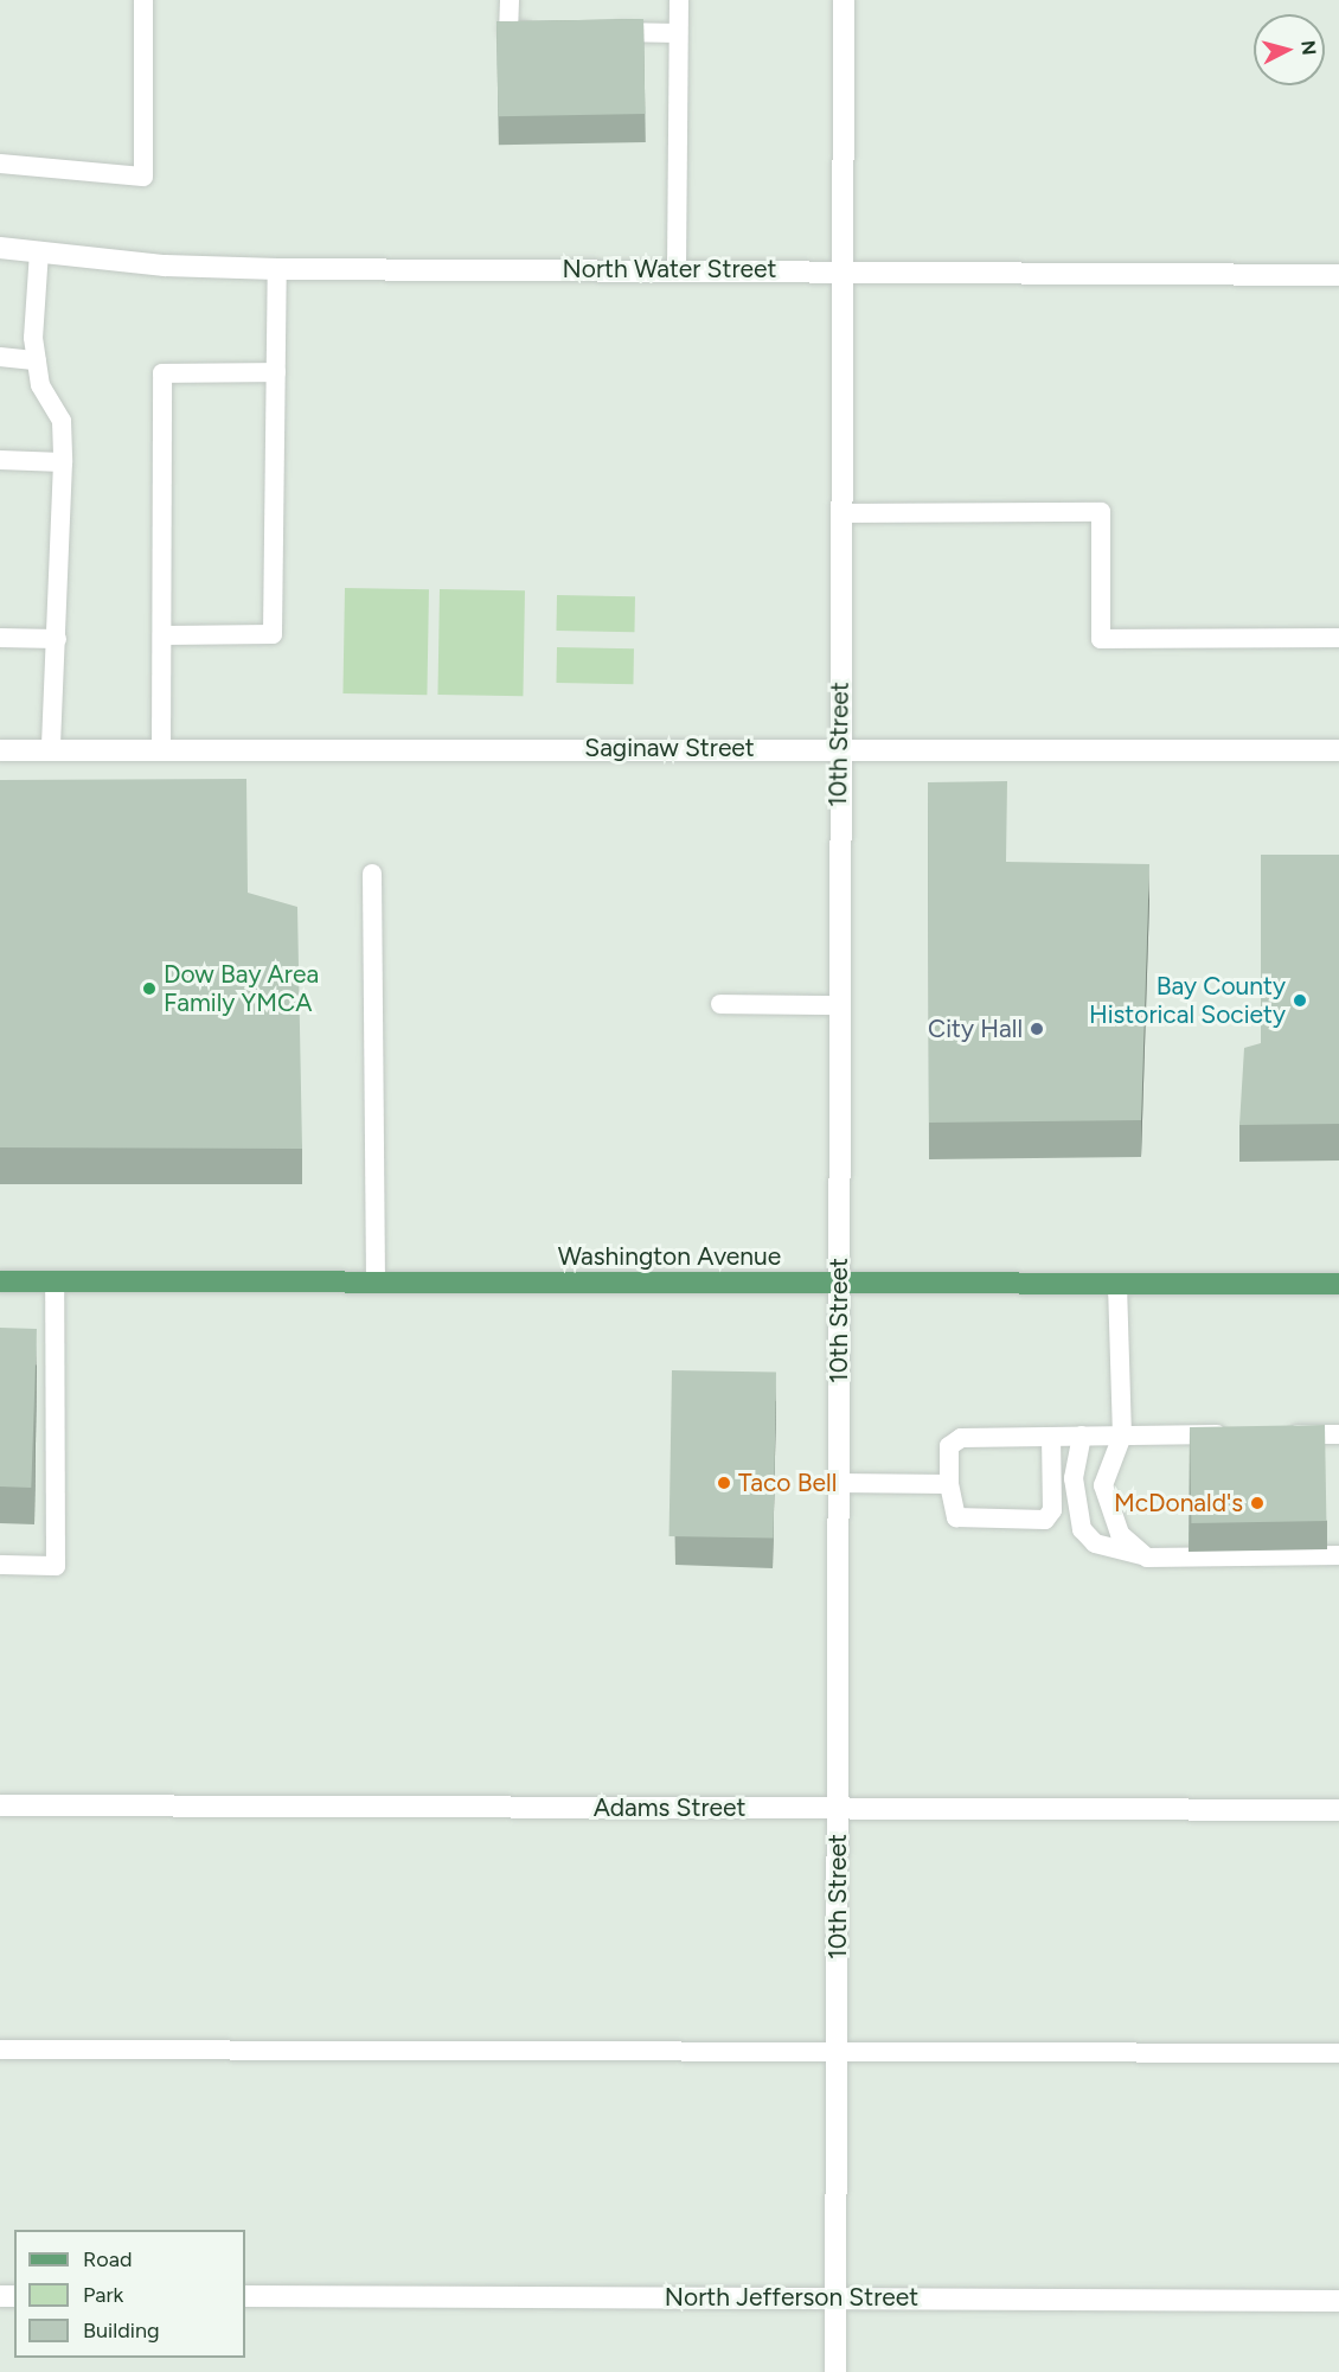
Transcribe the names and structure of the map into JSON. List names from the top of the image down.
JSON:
{
  "streets": {
    "main road": ["Washington Avenue"],
    "street": [
      "North Water Street",
      "10th Street",
      "Saginaw Street",
      "Adams Street",
      "North Jefferson Street"
    ]
  },
  "crossings": [
    ["North Water Street", "10th Street"],
    ["10th Street", "Saginaw Street"],
    ["10th Street", "Washington Avenue"],
    ["10th Street", "Adams Street"],
    ["10th Street", "North Jefferson Street"]
  ],
  "places": [
    "Dow Bay Area Family YMCA",
    "Bay County Historical Society",
    "City Hall",
    "Taco Bell",
    "McDonald's"
  ],
  "legend": ["Road", "Park", "Building"],
  "north": "right"
}
